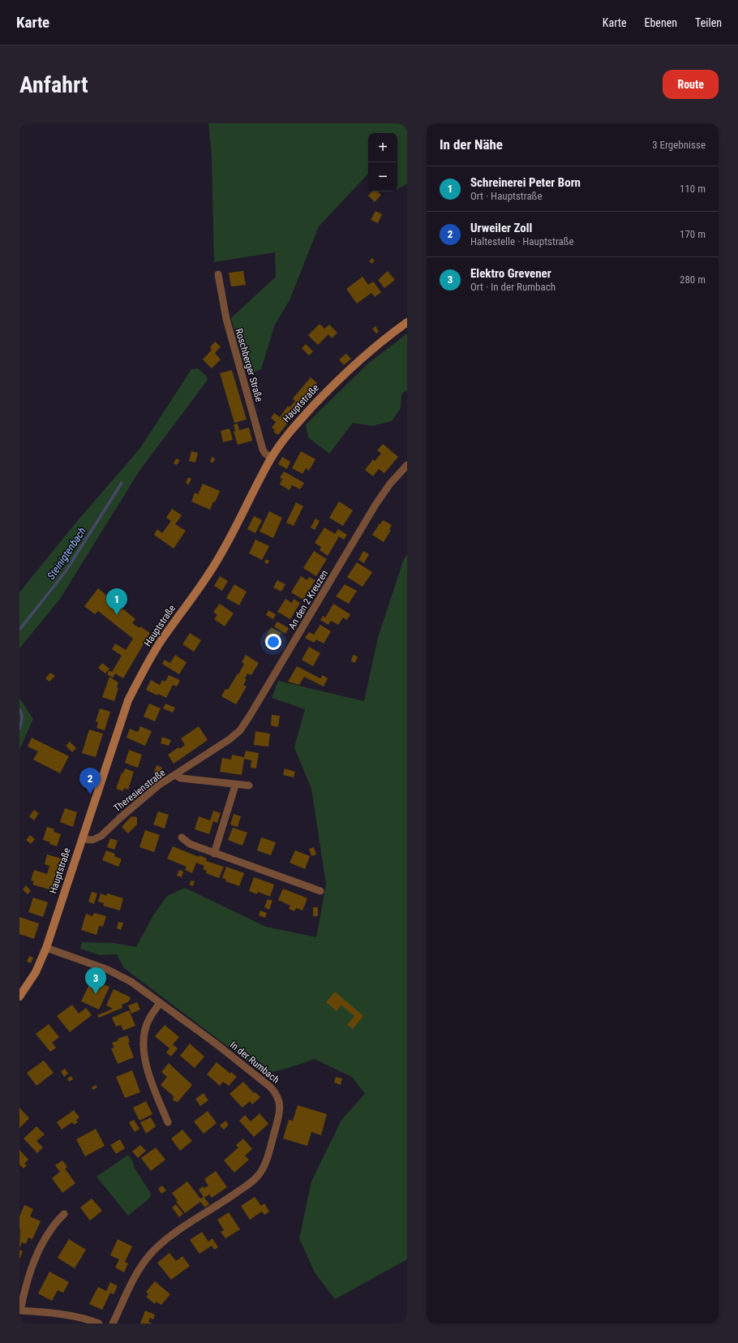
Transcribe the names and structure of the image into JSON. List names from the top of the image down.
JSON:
{
  "streets": {
    "main road": ["Hauptstraße"],
    "street": [
      "Roschberger Straße",
      "An den 2 Kreuzen",
      "Theresienstraße",
      "In der Rumbach"
    ]
  },
  "crossings": [
    ["Roschberger Straße", "Hauptstraße"],
    ["Hauptstraße", "Theresienstraße"],
    ["Hauptstraße", "In der Rumbach"],
    ["An den 2 Kreuzen", "Theresienstraße"]
  ],
  "water": ["Steinigtenbach"],
  "page": {
    "header": "Karte",
    "nav": ["Karte", "Ebenen", "Teilen"],
    "buttons": "Route",
    "title": "Anfahrt",
    "heading": ["In der Nähe", "3 Ergebnisse"],
    "map_buttons": ["+", "−"],
    "list": [
      {
        "mark": "1",
        "name": "Schreinerei Peter Born",
        "note": "Ort · Hauptstraße",
        "value": "110 m"
      },
      {
        "mark": "2",
        "name": "Urweiler Zoll",
        "note": "Haltestelle · Hauptstraße",
        "value": "170 m"
      },
      {
        "mark": "3",
        "name": "Elektro Grevener",
        "note": "Ort · In der Rumbach",
        "value": "280 m"
      }
    ],
    "pins": ["1", "2", "3"]
  }
}
